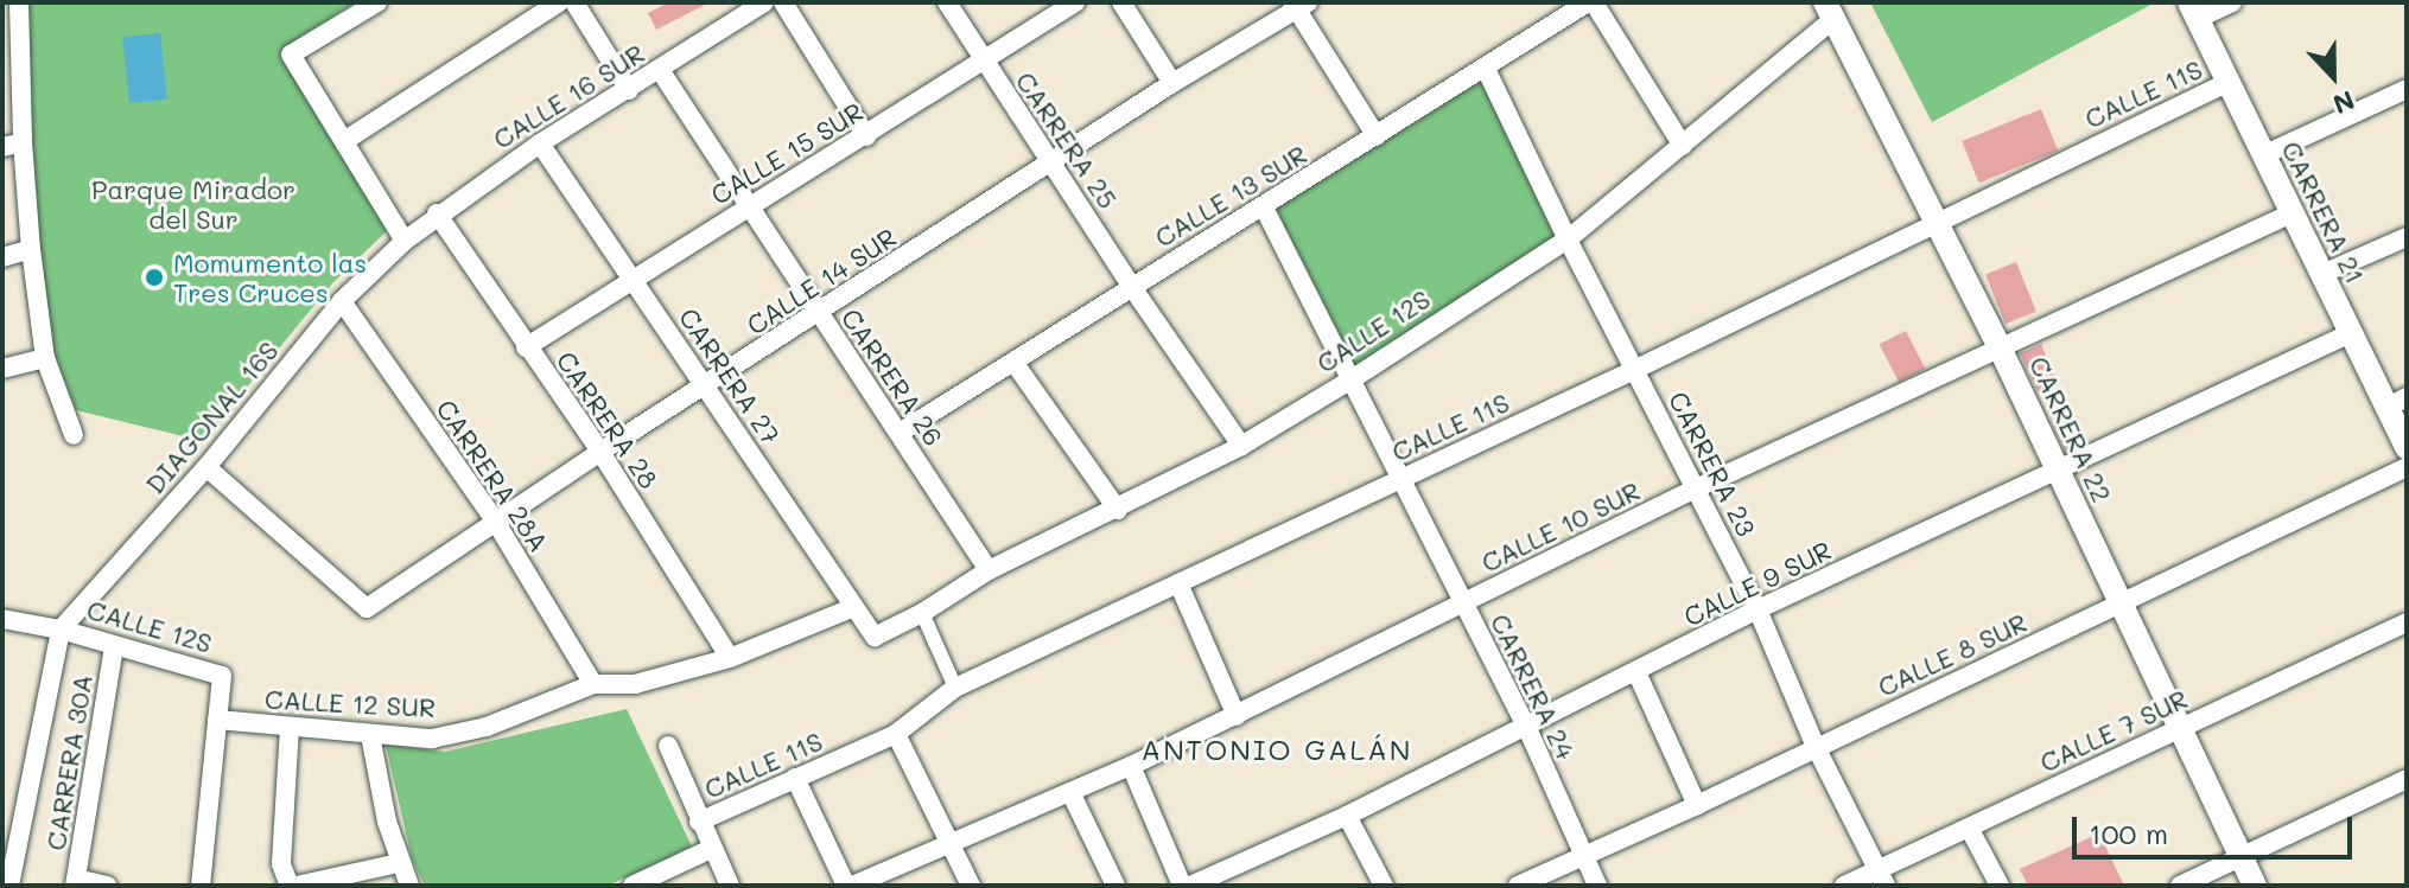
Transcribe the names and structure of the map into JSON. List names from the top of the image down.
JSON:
{
  "streets": {
    "street": [
      "CALLE 11S",
      "CALLE 16 SUR",
      "CARRERA 25",
      "CALLE 15 SUR",
      "CALLE 13 SUR",
      "CARRERA 21",
      "CALLE 14 SUR",
      "CALLE 12S",
      "CARRERA 27",
      "CARRERA 26",
      "DIAGONAL 16S",
      "CARRERA 28",
      "CARRERA 22",
      "CARRERA 23",
      "CARRERA 28A",
      "CALLE 10 SUR",
      "CALLE 9 SUR",
      "CALLE 8 SUR",
      "CARRERA 24",
      "CALLE 12 SUR",
      "CALLE 7 SUR",
      "CARRERA 30A"
    ]
  },
  "crossings": [
    ["CALLE 11S", "CARRERA 21"],
    ["CALLE 11S", "CARRERA 22"],
    ["CALLE 11S", "CARRERA 23"],
    ["CALLE 11S", "CARRERA 24"],
    ["CALLE 16 SUR", "CARRERA 27"],
    ["CALLE 16 SUR", "CARRERA 26"],
    ["CALLE 16 SUR", "DIAGONAL 16S"],
    ["CALLE 16 SUR", "CARRERA 28"],
    ["CARRERA 25", "CALLE 15 SUR"],
    ["CARRERA 25", "CALLE 13 SUR"],
    ["CARRERA 25", "CALLE 14 SUR"],
    ["CARRERA 25", "CALLE 12S"],
    ["CALLE 15 SUR", "CARRERA 27"],
    ["CALLE 15 SUR", "CARRERA 26"],
    ["CALLE 15 SUR", "CARRERA 28"],
    ["CALLE 13 SUR", "CARRERA 26"],
    ["CALLE 13 SUR", "CARRERA 23"],
    ["CALLE 13 SUR", "CARRERA 24"],
    ["CARRERA 21", "CALLE 10 SUR"],
    ["CARRERA 21", "CALLE 9 SUR"],
    ["CALLE 14 SUR", "CARRERA 27"],
    ["CALLE 14 SUR", "CARRERA 26"],
    ["CALLE 14 SUR", "DIAGONAL 16S"],
    ["CALLE 14 SUR", "CARRERA 28"],
    ["CALLE 14 SUR", "CARRERA 28A"],
    ["CALLE 12S", "CARRERA 27"],
    ["CALLE 12S", "CARRERA 26"],
    ["CALLE 12S", "DIAGONAL 16S"],
    ["CALLE 12S", "CARRERA 22"],
    ["CALLE 12S", "CARRERA 23"],
    ["CALLE 12S", "CARRERA 24"],
    ["CALLE 12S", "CALLE 12 SUR"],
    ["CALLE 12S", "CARRERA 30A"],
    ["CARRERA 27", "CALLE 12 SUR"],
    ["DIAGONAL 16S", "CARRERA 28A"],
    ["CARRERA 28", "CALLE 12 SUR"],
    ["CARRERA 22", "CALLE 10 SUR"],
    ["CARRERA 22", "CALLE 9 SUR"],
    ["CARRERA 22", "CALLE 8 SUR"],
    ["CARRERA 22", "CALLE 7 SUR"],
    ["CARRERA 23", "CALLE 10 SUR"],
    ["CARRERA 23", "CALLE 9 SUR"],
    ["CARRERA 23", "CALLE 8 SUR"],
    ["CARRERA 23", "CALLE 7 SUR"],
    ["CARRERA 28A", "CALLE 12 SUR"],
    ["CALLE 10 SUR", "CARRERA 24"],
    ["CALLE 9 SUR", "CARRERA 24"],
    ["CALLE 8 SUR", "CARRERA 24"]
  ],
  "districts": ["ANTONIO GALÁN"],
  "parks": ["Parque Mirador del Sur"],
  "places": ["Momumento las Tres Cruces"],
  "scale_bar": "100 m",
  "north": "bottom"
}
